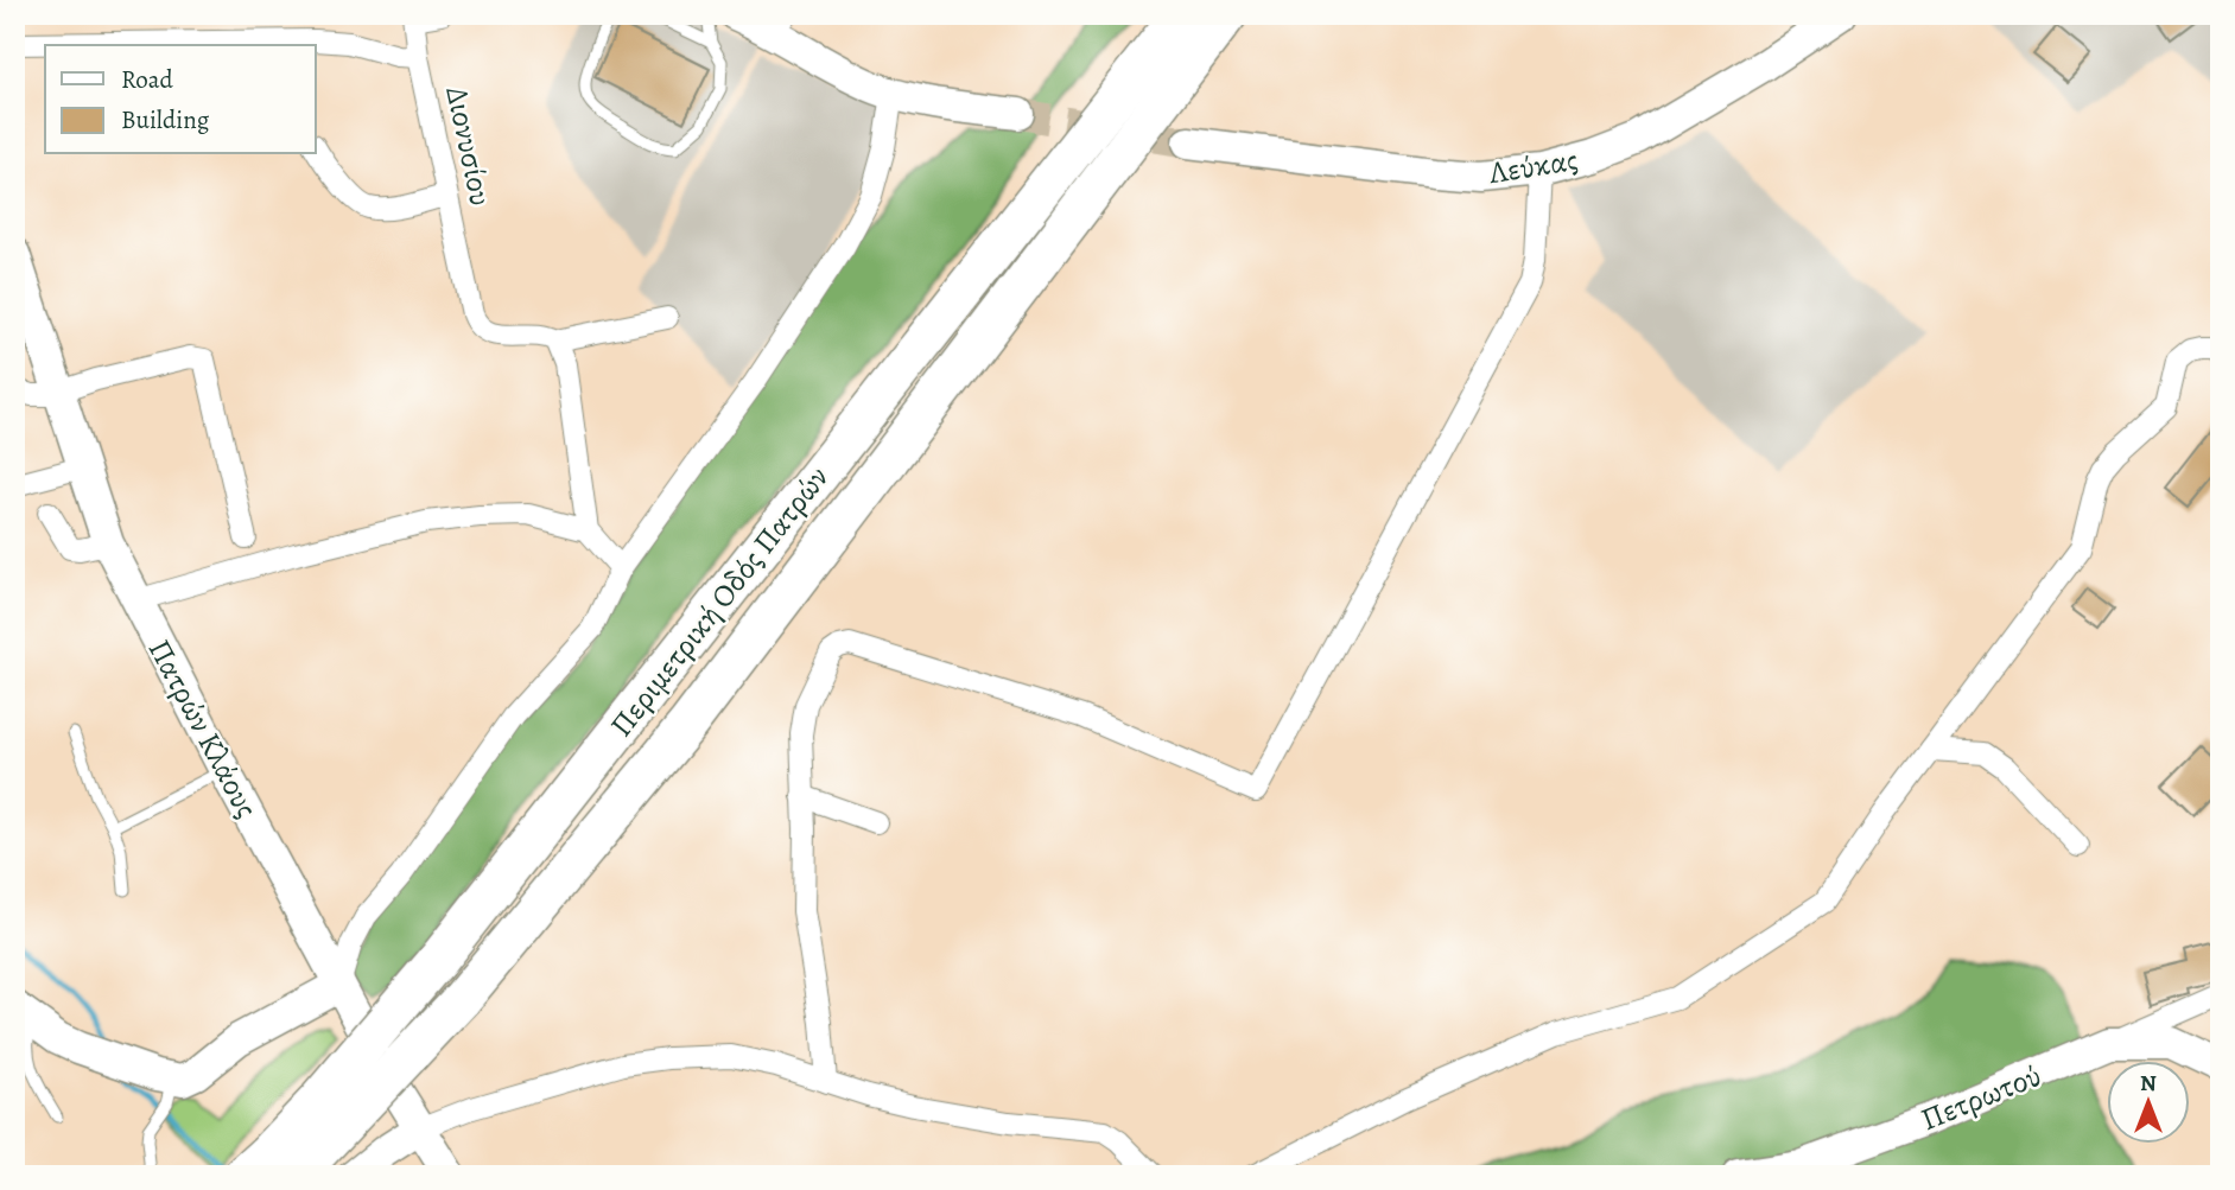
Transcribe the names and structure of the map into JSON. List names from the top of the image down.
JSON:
{
  "streets": {
    "highway": ["Περιμετρική Οδός Πατρών"],
    "street": [
      "Διονυσίου",
      "Λεύκας",
      "Πατρών Κλάους",
      "Πετρωτού"
    ]
  },
  "legend": ["Road", "Building"],
  "north": "top"
}
